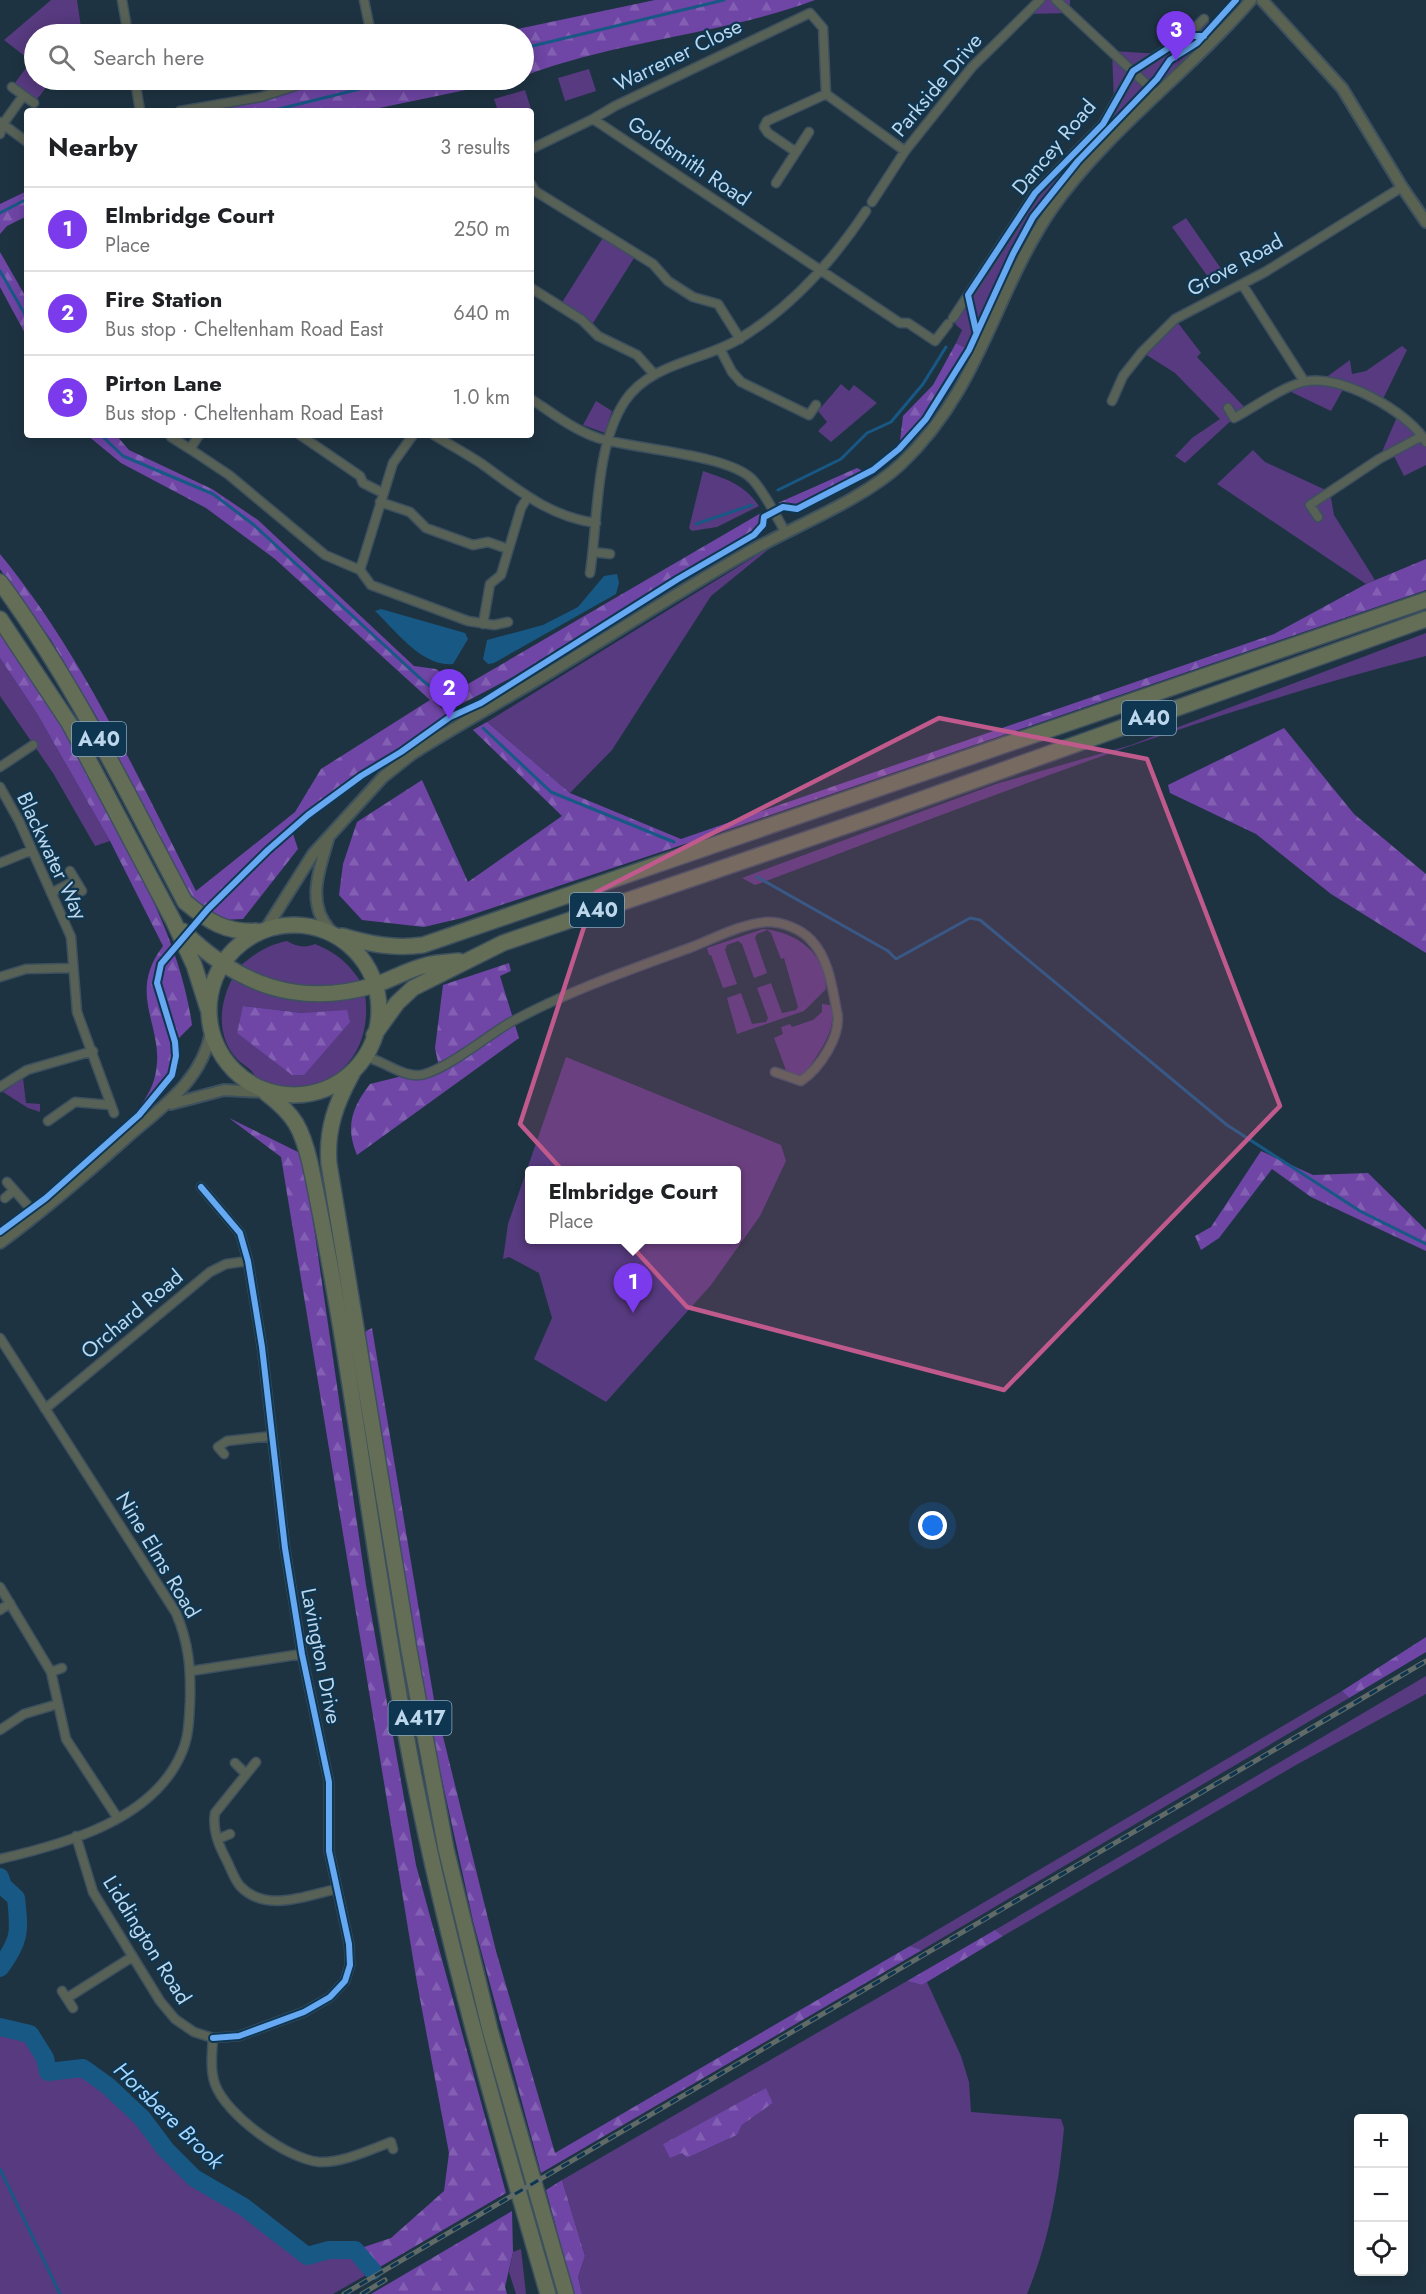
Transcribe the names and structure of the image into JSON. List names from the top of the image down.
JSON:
{
  "streets": {
    "highway": ["A40", "A417"],
    "street": [
      "Warrener Close",
      "Parkside Drive",
      "Dancey Road",
      "Goldsmith Road",
      "Grove Road",
      "Blackwater Way",
      "Orchard Road",
      "Nine Elms Road",
      "Lavington Drive",
      "Liddington Road"
    ]
  },
  "crossings": [
    ["Warrener Close", "Goldsmith Road"],
    ["Dancey Road", "Goldsmith Road"],
    ["A40", "A417"],
    ["Orchard Road", "Nine Elms Road"],
    ["Orchard Road", "Lavington Drive"],
    ["Nine Elms Road", "Liddington Road"],
    ["Lavington Drive", "Liddington Road"]
  ],
  "water": ["Horsbere Brook"],
  "page": {
    "pins": ["3", "2", "1"],
    "search": "Search here",
    "heading": ["Nearby", "3 results"],
    "list": [
      {
        "mark": "1",
        "name": "Elmbridge Court",
        "note": "Place",
        "value": "250 m"
      },
      {
        "mark": "2",
        "name": "Fire Station",
        "note": "Bus stop · Cheltenham Road East",
        "value": "640 m"
      },
      {
        "mark": "3",
        "name": "Pirton Lane",
        "note": "Bus stop · Cheltenham Road East",
        "value": "1.0 km"
      }
    ],
    "popup": ["Elmbridge Court", "Place"],
    "map_buttons": ["+", "−"]
  }
}
